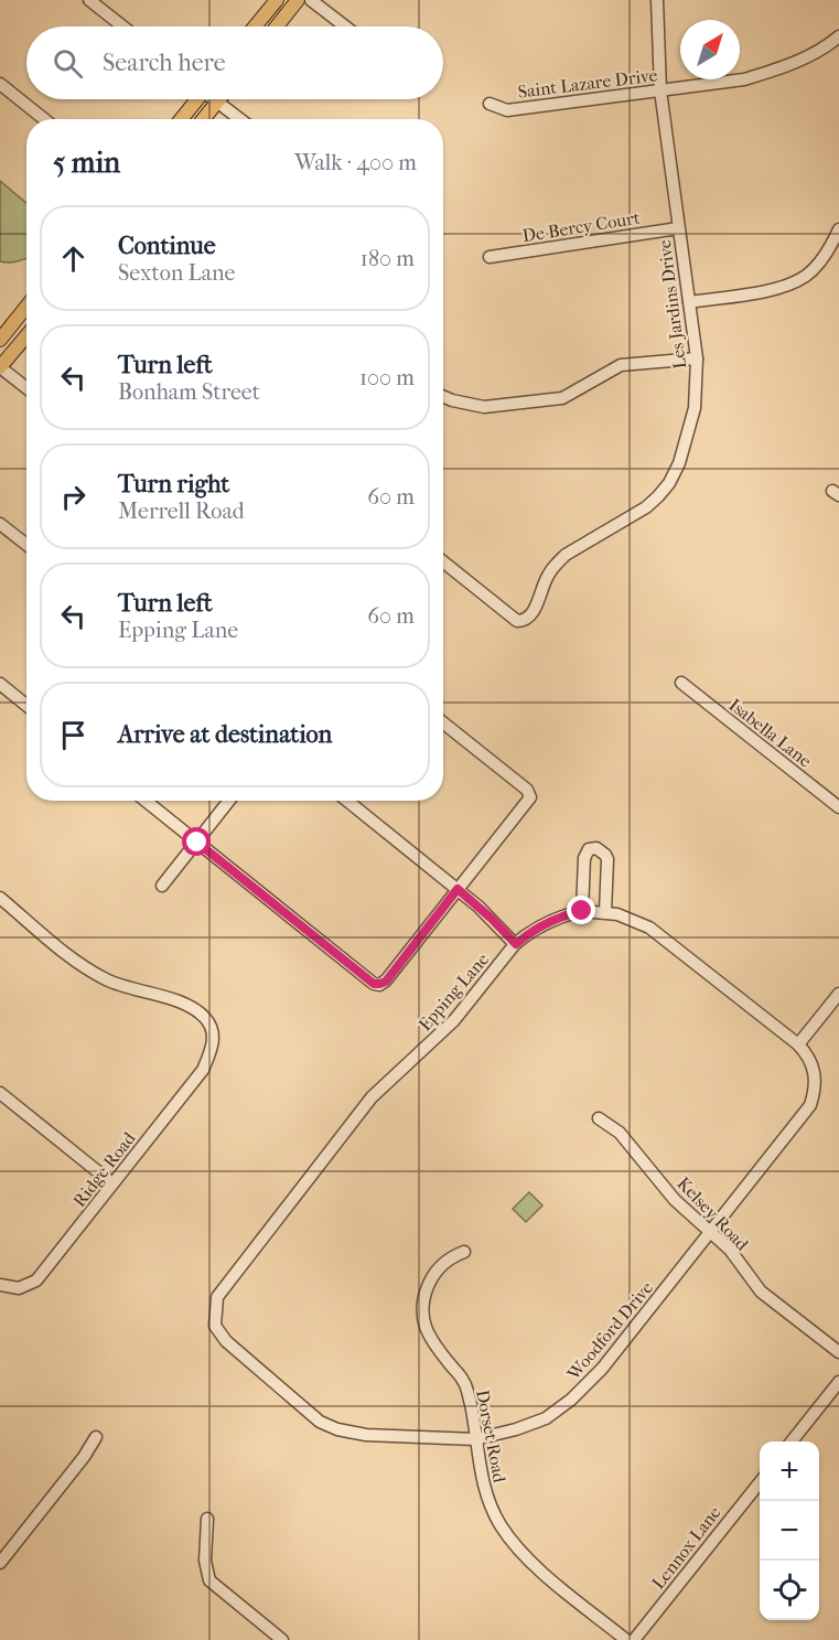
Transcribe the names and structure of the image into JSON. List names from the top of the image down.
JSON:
{
  "streets": {
    "street": [
      "Saint Lazare Drive",
      "De Bercy Court",
      "Les Jardins Drive",
      "Isabella Lane",
      "Epping Lane",
      "Ridge Road",
      "Kelsey Road",
      "Woodford Drive",
      "Dorset Road",
      "Lennox Lane"
    ]
  },
  "crossings": [
    ["Saint Lazare Drive", "Les Jardins Drive"],
    ["De Bercy Court", "Les Jardins Drive"],
    ["Epping Lane", "Woodford Drive"],
    ["Kelsey Road", "Woodford Drive"],
    ["Woodford Drive", "Dorset Road"]
  ],
  "north": "top right",
  "page": {
    "search": "Search here",
    "heading": ["5 min", "Walk · 400 m"],
    "list": [
      ["Continue", "Sexton Lane", "180 m"],
      ["Turn left", "Bonham Street", "100 m"],
      ["Turn right", "Merrell Road", "60 m"],
      ["Turn left", "Epping Lane", "60 m"],
      "Arrive at destination"
    ],
    "map_buttons": ["+", "−"]
  }
}
